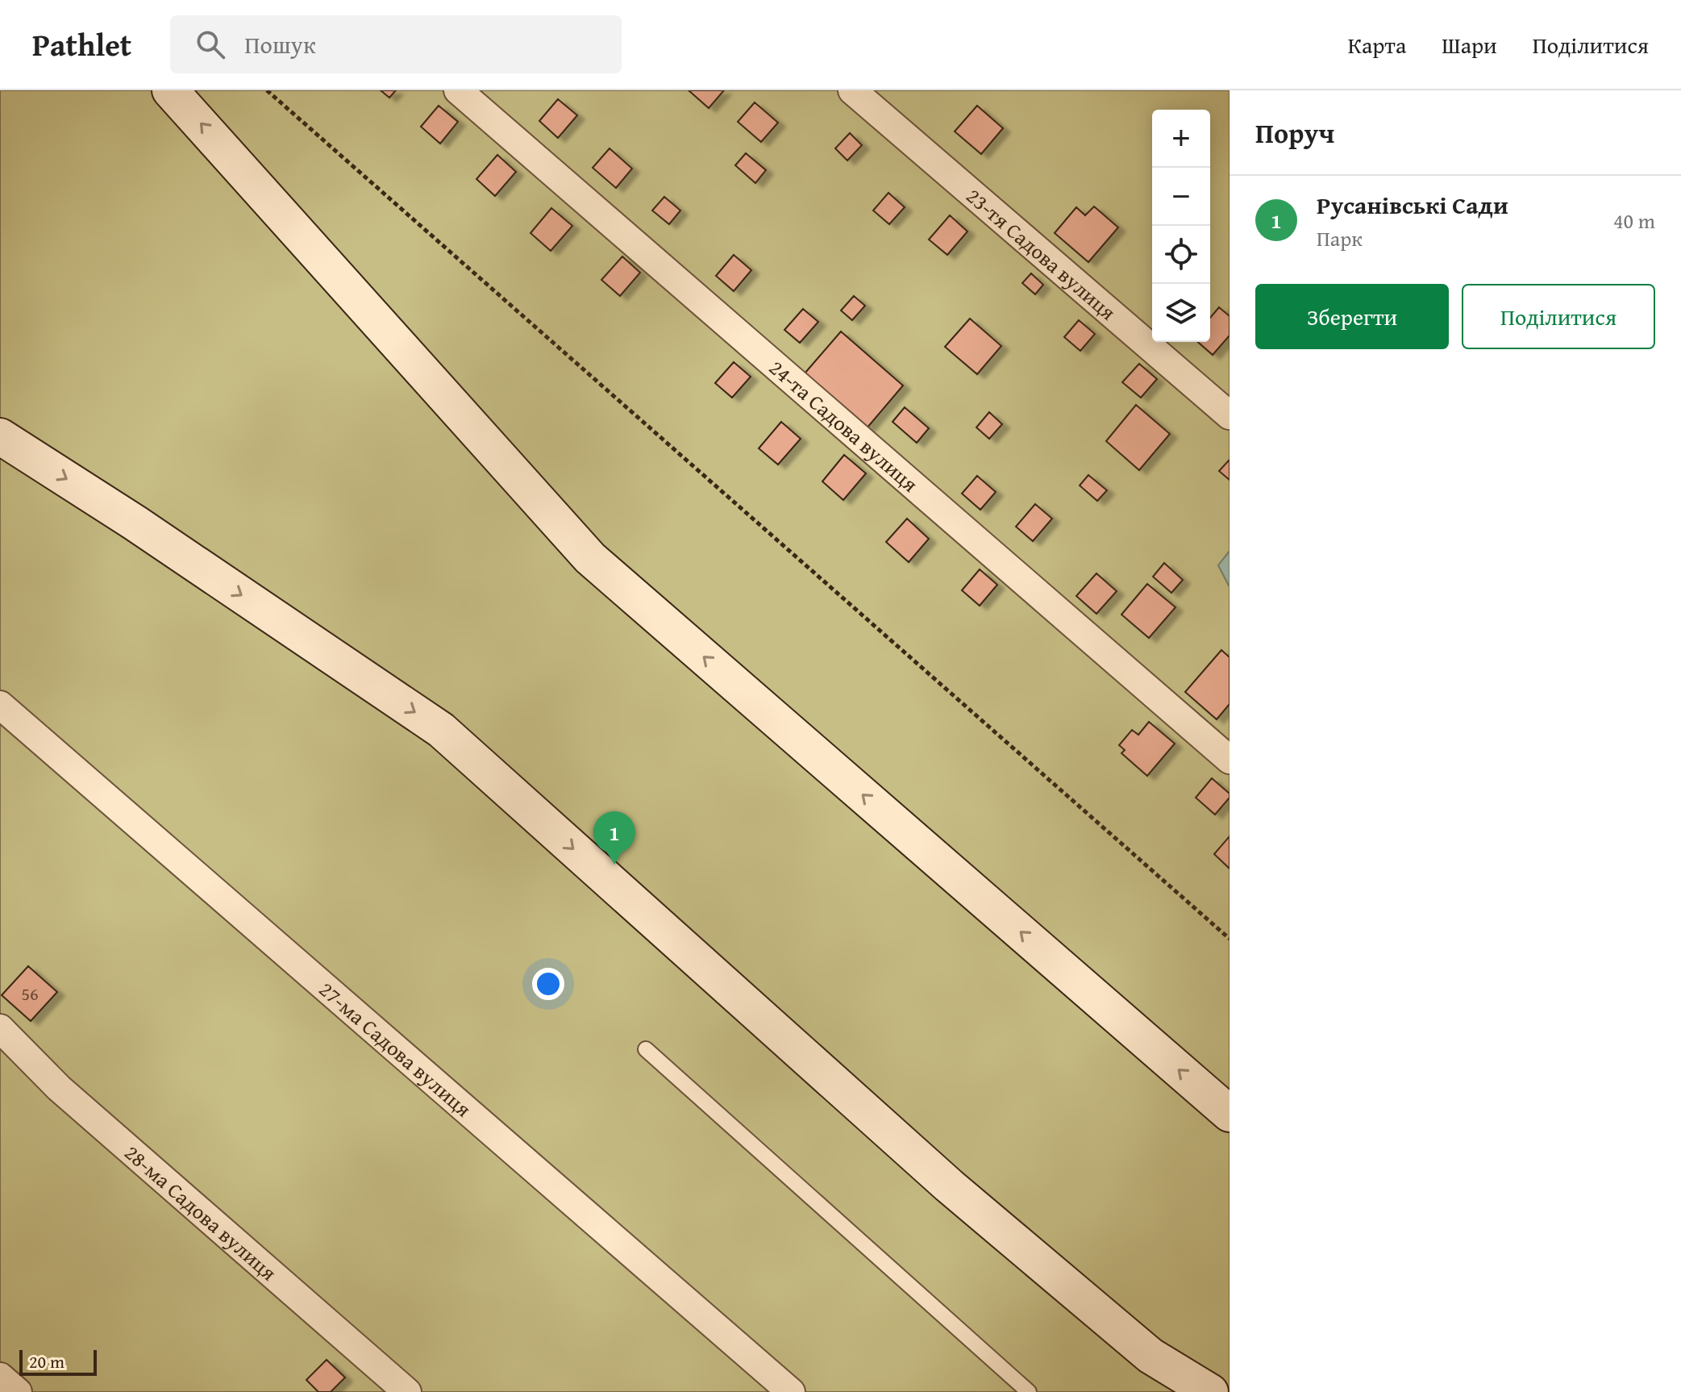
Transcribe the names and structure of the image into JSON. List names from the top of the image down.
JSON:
{
  "streets": {
    "street": [
      "23-тя Садова вулиця",
      "24-та Садова вулиця",
      "27-ма Садова вулиця",
      "28-ма Садова вулиця"
    ]
  },
  "house_numbers": ["56"],
  "scale_bar": "20 m",
  "page": {
    "header": "Pathlet",
    "search": "Пошук",
    "nav": ["Карта", "Шари", "Поділитися"],
    "heading": "Поруч",
    "map_buttons": ["+", "−"],
    "list": [
      {
        "mark": "1",
        "name": "Русанівські Сади",
        "note": "Парк",
        "value": "40 m"
      }
    ],
    "buttons": ["Зберегти", "Поділитися"],
    "pins": "1",
    "scale": "20 m"
  }
}
